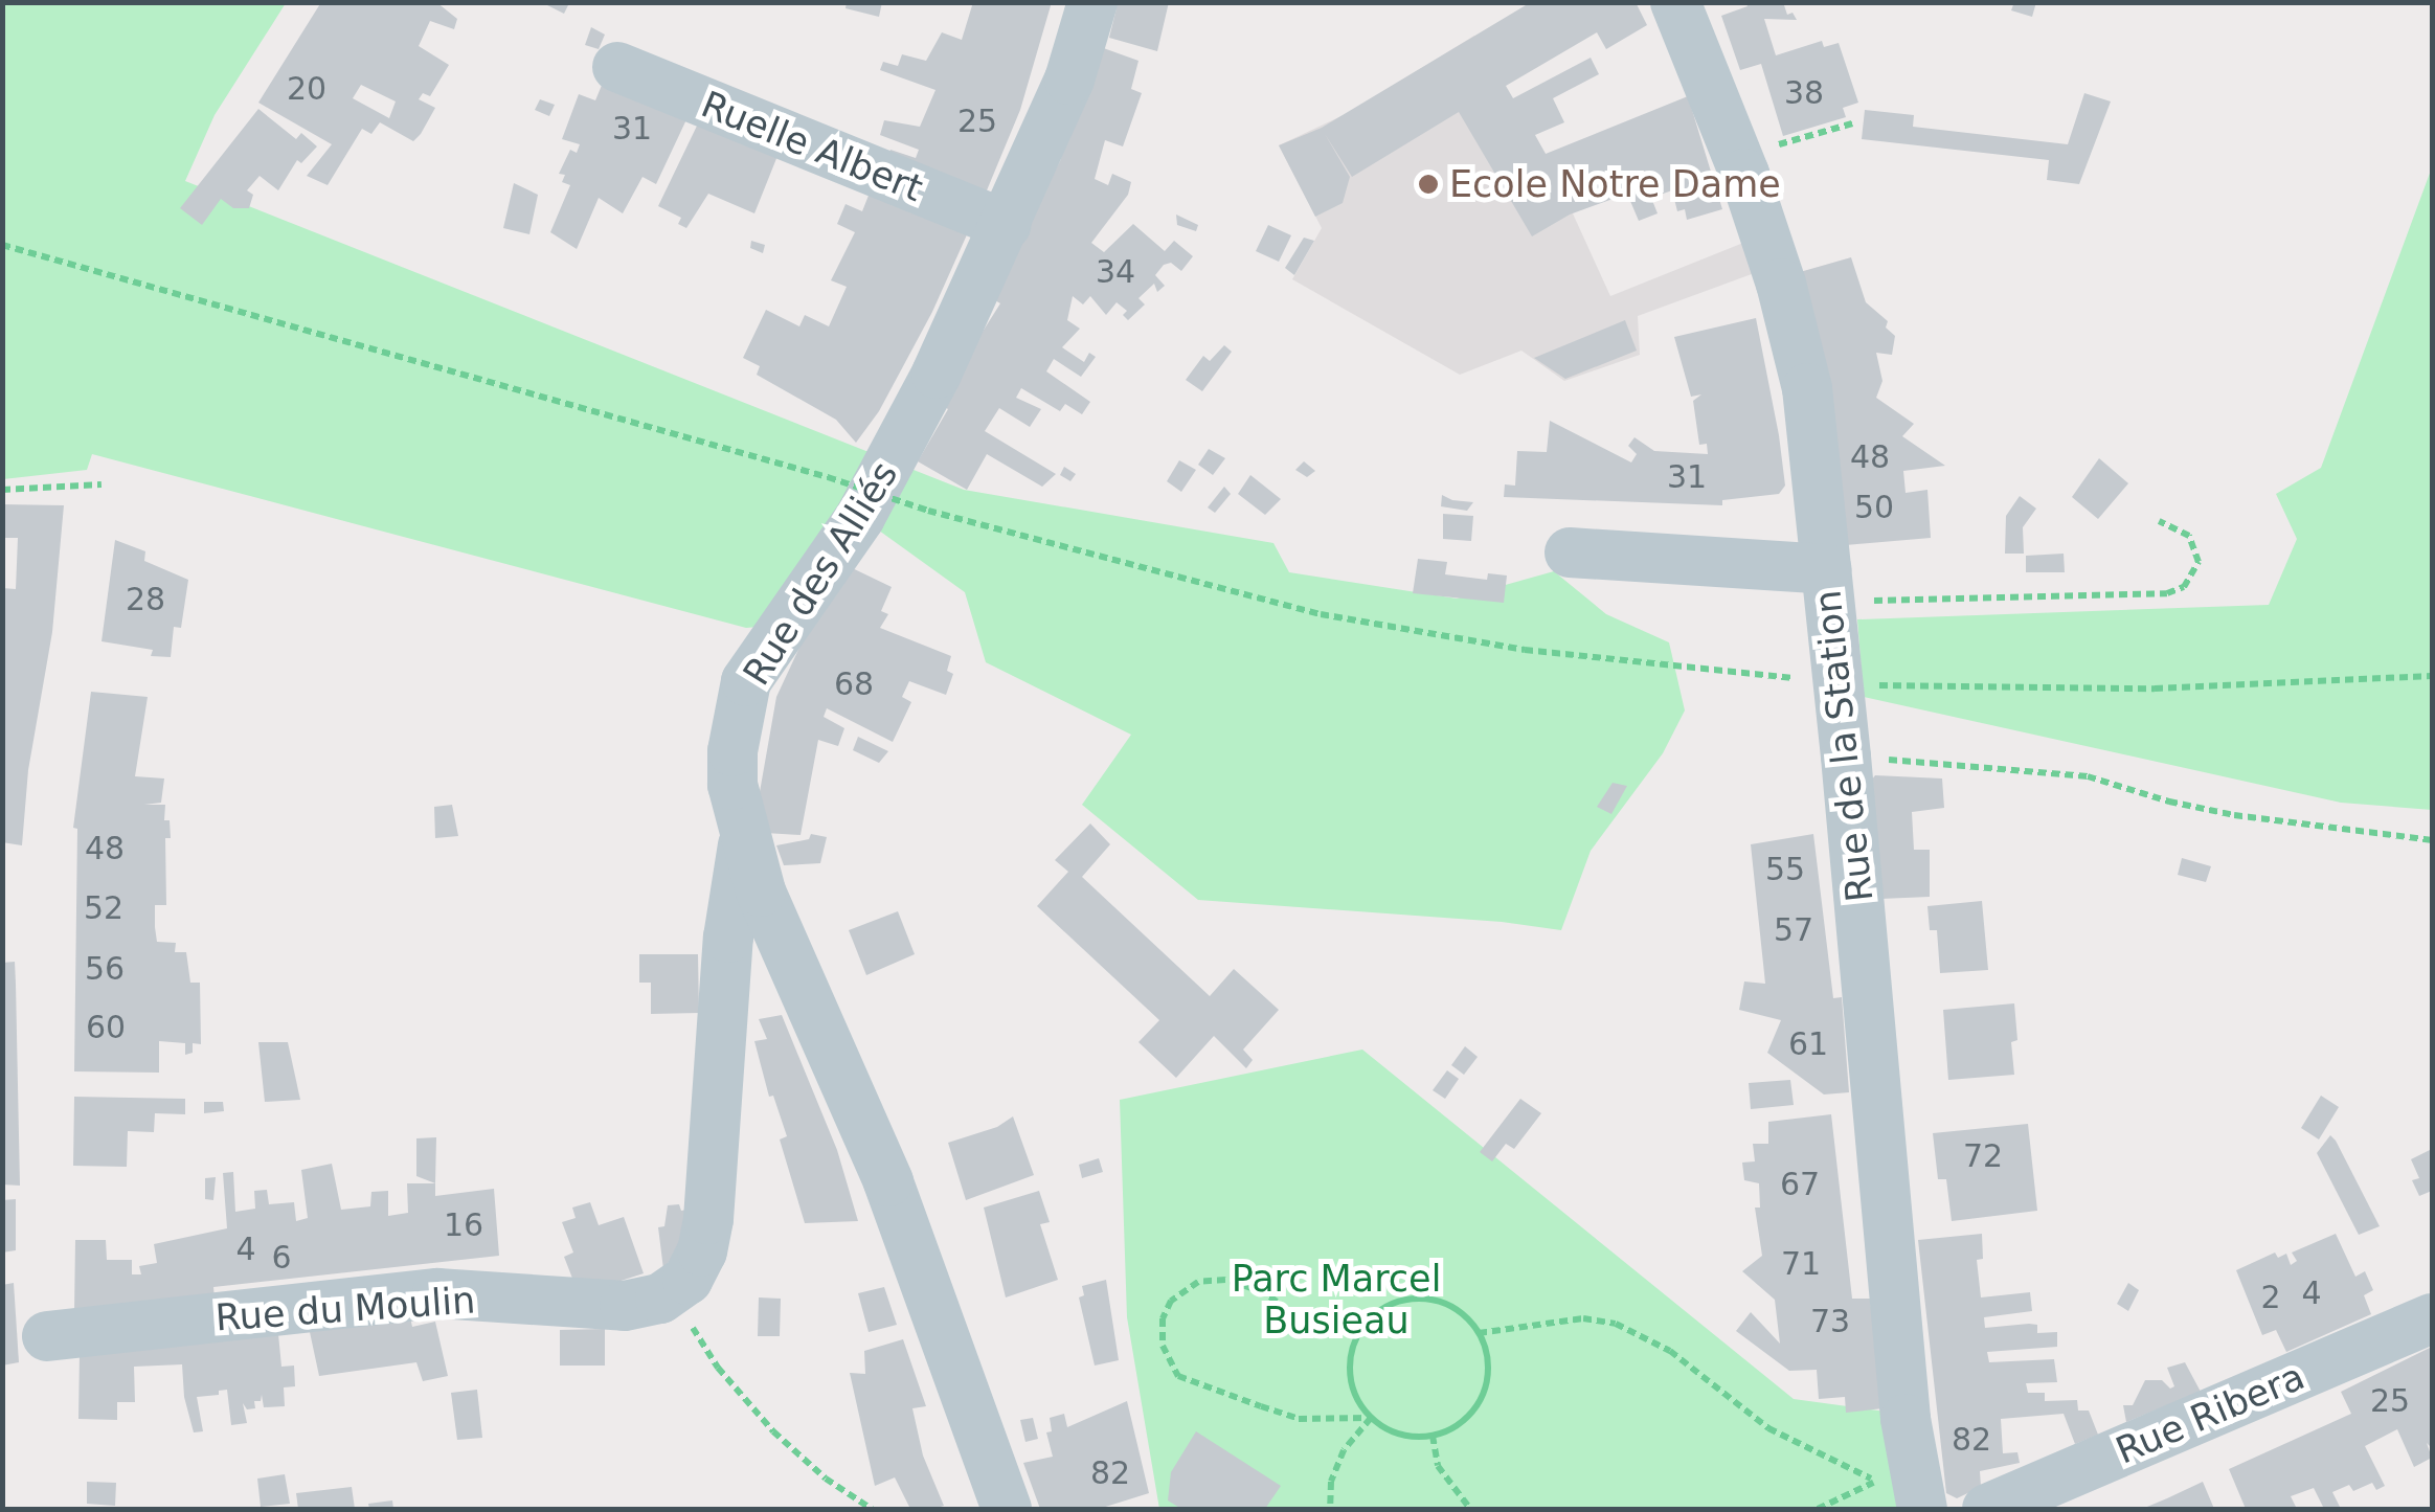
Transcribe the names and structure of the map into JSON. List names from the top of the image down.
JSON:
{
  "streets": {
    "street": [
      "Ruelle Albert",
      "Rue des Alliés",
      "Rue de la Station",
      "Rue du Moulin",
      "Rue Ribera"
    ]
  },
  "crossings": [
    ["Ruelle Albert", "Rue des Alliés"]
  ],
  "parks": ["Parc Marcel Busieau"],
  "places": ["Ecole Notre Dame"],
  "house_numbers": [
    "20",
    "38",
    "25",
    "31",
    "34",
    "48",
    "31",
    "50",
    "28",
    "68",
    "48",
    "55",
    "52",
    "57",
    "56",
    "60",
    "61",
    "72",
    "67",
    "16",
    "4",
    "6",
    "71",
    "4",
    "2",
    "73",
    "25",
    "82",
    "82"
  ]
}
